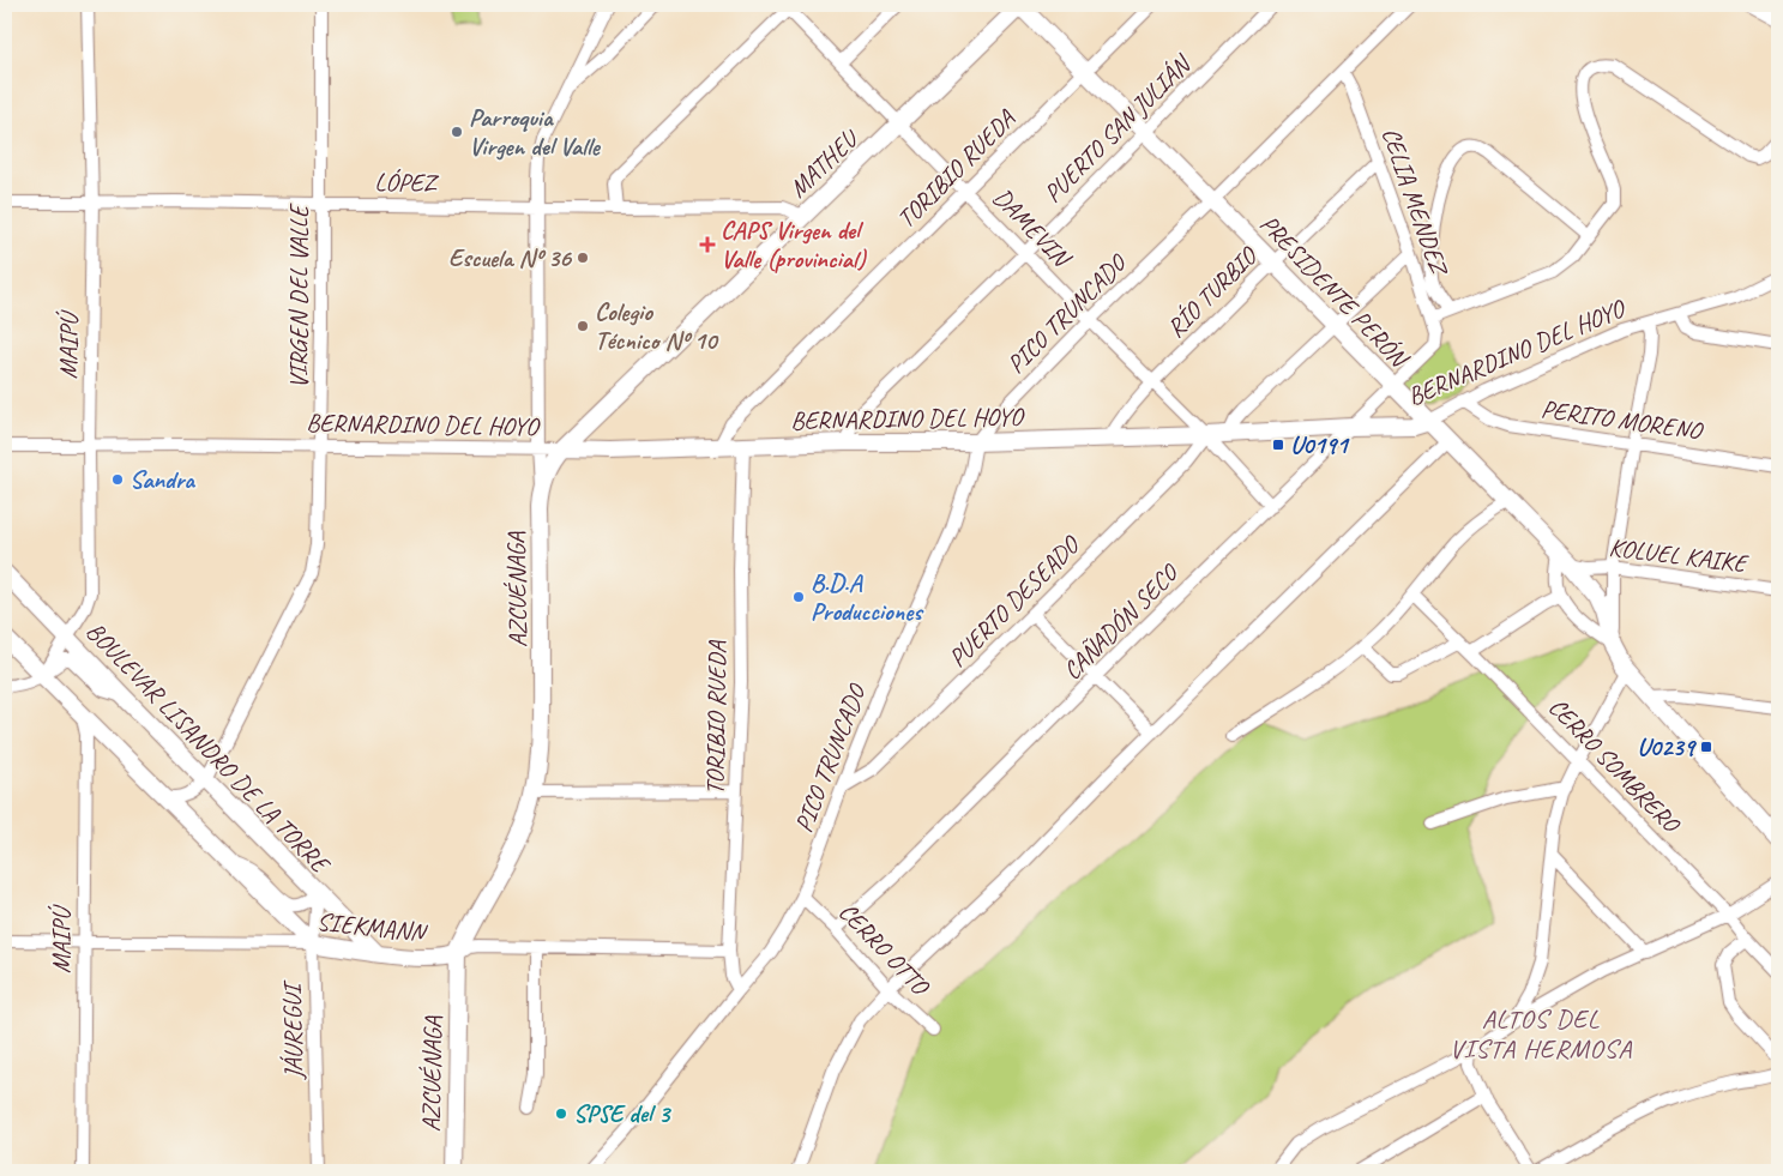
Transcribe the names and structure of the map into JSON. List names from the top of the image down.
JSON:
{
  "streets": {
    "street": [
      "PUERTO SAN JULIÁN",
      "MATHEU",
      "TORIBIO RUEDA",
      "LÓPEZ",
      "CELIA MENDEZ",
      "DAMEVIN",
      "PRESIDENTE PERÓN",
      "RÍO TURBIO",
      "VIRGEN DEL VALLE",
      "PICO TRUNCADO",
      "MAIPÚ",
      "BERNARDINO DEL HOYO",
      "PERITO MORENO",
      "KOLUEL KAIKE",
      "AZCUÉNAGA",
      "PUERTO DESEADO",
      "CAÑADÓN SECO",
      "BOULEVAR LISANDRO DE LA TORRE",
      "CERRO SOMBRERO",
      "SIEKMANN",
      "CERRO OTTO",
      "JÁUREGUI"
    ]
  },
  "crossings": [
    ["PUERTO SAN JULIÁN", "DAMEVIN"],
    ["PUERTO SAN JULIÁN", "PRESIDENTE PERÓN"],
    ["PUERTO SAN JULIÁN", "BERNARDINO DEL HOYO"],
    ["MATHEU", "LÓPEZ"],
    ["MATHEU", "DAMEVIN"],
    ["MATHEU", "PRESIDENTE PERÓN"],
    ["MATHEU", "BERNARDINO DEL HOYO"],
    ["MATHEU", "AZCUÉNAGA"],
    ["TORIBIO RUEDA", "DAMEVIN"],
    ["TORIBIO RUEDA", "PRESIDENTE PERÓN"],
    ["TORIBIO RUEDA", "PICO TRUNCADO"],
    ["TORIBIO RUEDA", "BERNARDINO DEL HOYO"],
    ["TORIBIO RUEDA", "SIEKMANN"],
    ["LÓPEZ", "VIRGEN DEL VALLE"],
    ["LÓPEZ", "MAIPÚ"],
    ["LÓPEZ", "AZCUÉNAGA"],
    ["CELIA MENDEZ", "RÍO TURBIO"],
    ["CELIA MENDEZ", "PICO TRUNCADO"],
    ["CELIA MENDEZ", "CAÑADÓN SECO"],
    ["DAMEVIN", "RÍO TURBIO"],
    ["DAMEVIN", "PICO TRUNCADO"],
    ["DAMEVIN", "BERNARDINO DEL HOYO"],
    ["DAMEVIN", "PUERTO DESEADO"],
    ["DAMEVIN", "CAÑADÓN SECO"],
    ["PRESIDENTE PERÓN", "RÍO TURBIO"],
    ["PRESIDENTE PERÓN", "PICO TRUNCADO"],
    ["PRESIDENTE PERÓN", "BERNARDINO DEL HOYO"],
    ["PRESIDENTE PERÓN", "KOLUEL KAIKE"],
    ["PRESIDENTE PERÓN", "CAÑADÓN SECO"],
    ["RÍO TURBIO", "BERNARDINO DEL HOYO"],
    ["VIRGEN DEL VALLE", "BERNARDINO DEL HOYO"],
    ["VIRGEN DEL VALLE", "BOULEVAR LISANDRO DE LA TORRE"],
    ["PICO TRUNCADO", "BERNARDINO DEL HOYO"],
    ["PICO TRUNCADO", "PUERTO DESEADO"],
    ["PICO TRUNCADO", "CERRO OTTO"],
    ["MAIPÚ", "BERNARDINO DEL HOYO"],
    ["MAIPÚ", "BOULEVAR LISANDRO DE LA TORRE"],
    ["MAIPÚ", "SIEKMANN"],
    ["BERNARDINO DEL HOYO", "PERITO MORENO"],
    ["BERNARDINO DEL HOYO", "AZCUÉNAGA"],
    ["BERNARDINO DEL HOYO", "PUERTO DESEADO"],
    ["BERNARDINO DEL HOYO", "CAÑADÓN SECO"],
    ["AZCUÉNAGA", "SIEKMANN"],
    ["CAÑADÓN SECO", "CERRO OTTO"],
    ["BOULEVAR LISANDRO DE LA TORRE", "SIEKMANN"],
    ["BOULEVAR LISANDRO DE LA TORRE", "JÁUREGUI"],
    ["SIEKMANN", "JÁUREGUI"]
  ],
  "districts": ["ALTOS DEL VISTA HERMOSA"],
  "places": {
    "other": [
      "Parroquia Virgen del Valle",
      "Escuela Nº 36",
      "Colegio Técnico Nº 10",
      "Sandra",
      "B.D.A Producciones",
      "SPSE del 3"
    ],
    "health": ["CAPS Virgen del Valle (provincial)"],
    "transit": ["U0191", "U0239"]
  }
}
